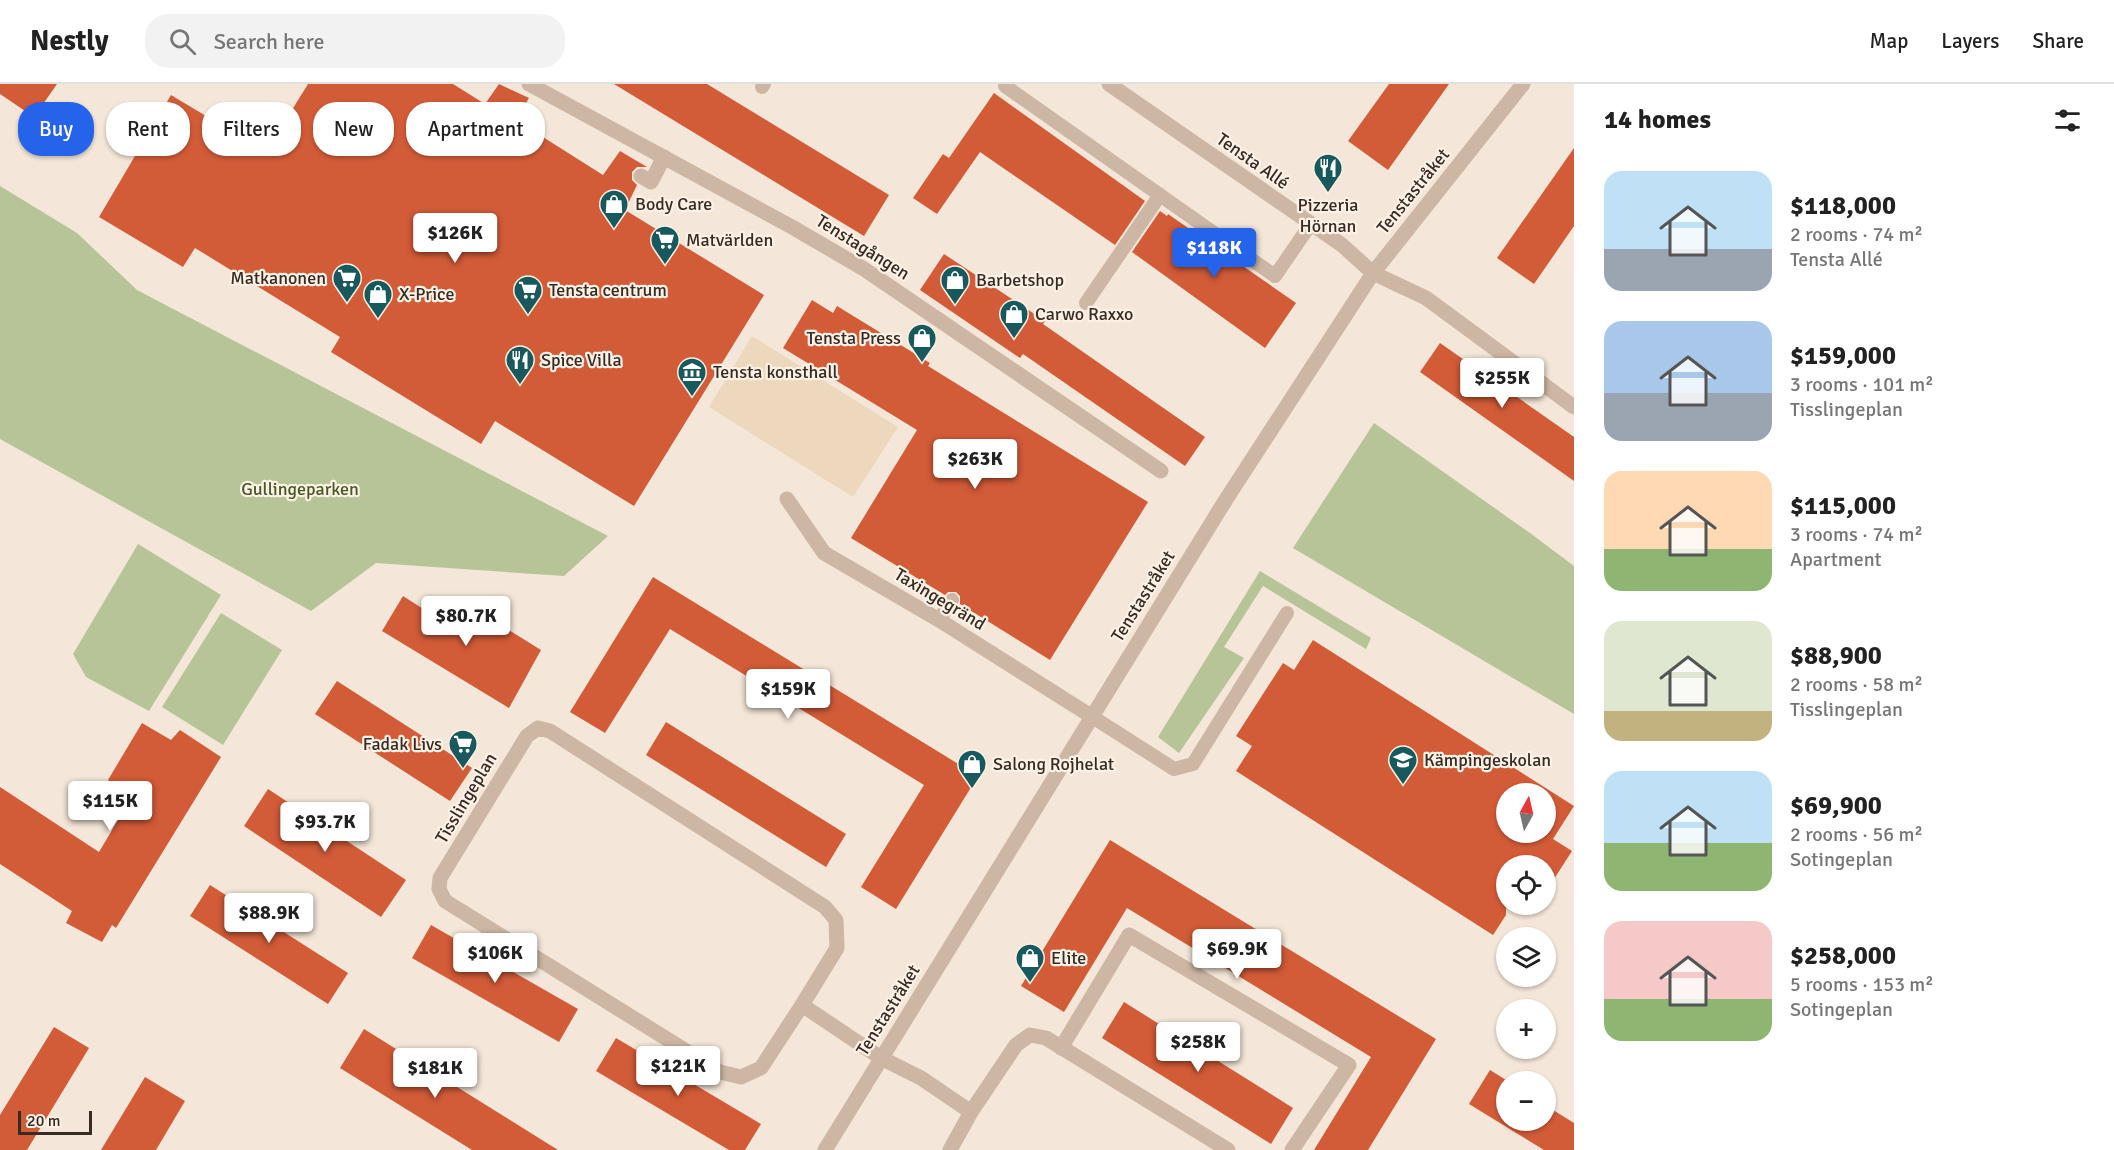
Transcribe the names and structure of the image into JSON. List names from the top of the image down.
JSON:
{
  "streets": {
    "street": [
      "Tensta Allé",
      "Tenstastråket",
      "Tenstagången",
      "Taxingegränd",
      "Tisslingeplan"
    ]
  },
  "crossings": [
    ["Tensta Allé", "Tenstastråket"],
    ["Tenstastråket", "Taxingegränd"]
  ],
  "parks": ["Gullingeparken"],
  "places": {
    "restaurant": ["Pizzeria Hörnan", "Spice Villa"],
    "shop": [
      "Body Care",
      "Barbetshop",
      "X-Price",
      "Carwo Raxxo",
      "Tensta Press",
      "Salong Rojhelat",
      "Elite"
    ],
    "supermarket": [
      "Matvärlden",
      "Matkanonen",
      "Tensta centrum",
      "Fadak Livs"
    ],
    "museum": ["Tensta konsthall"],
    "school or university": ["Kämpingeskolan"]
  },
  "scale_bar": "20 m",
  "north": "top",
  "page": {
    "header": "Nestly",
    "search": "Search here",
    "nav": ["Map", "Layers", "Share"],
    "heading": "14 homes",
    "chip": [
      "Buy",
      "Rent",
      "Filters",
      "New",
      "Apartment"
    ],
    "list": [
      {
        "name": "$118,000",
        "note": "2 rooms · 74 m² · Tensta Allé"
      },
      {
        "name": "$159,000",
        "note": "3 rooms · 101 m² · Tisslingeplan"
      },
      {
        "name": "$115,000",
        "note": "3 rooms · 74 m² · Apartment"
      },
      {
        "name": "$88,900",
        "note": "2 rooms · 58 m² · Tisslingeplan"
      },
      {
        "name": "$69,900",
        "note": "2 rooms · 56 m² · Sotingeplan"
      },
      {
        "name": "$258,000",
        "note": "5 rooms · 153 m² · Sotingeplan"
      }
    ],
    "price": [
      "$126K",
      "$118K",
      "$255K",
      "$263K",
      "$80.7K",
      "$159K",
      "$115K",
      "$93.7K",
      "$88.9K",
      "$69.9K",
      "$106K",
      "$258K",
      "$121K",
      "$181K"
    ],
    "map_buttons": ["+", "−"],
    "scale": "20 m"
  }
}
